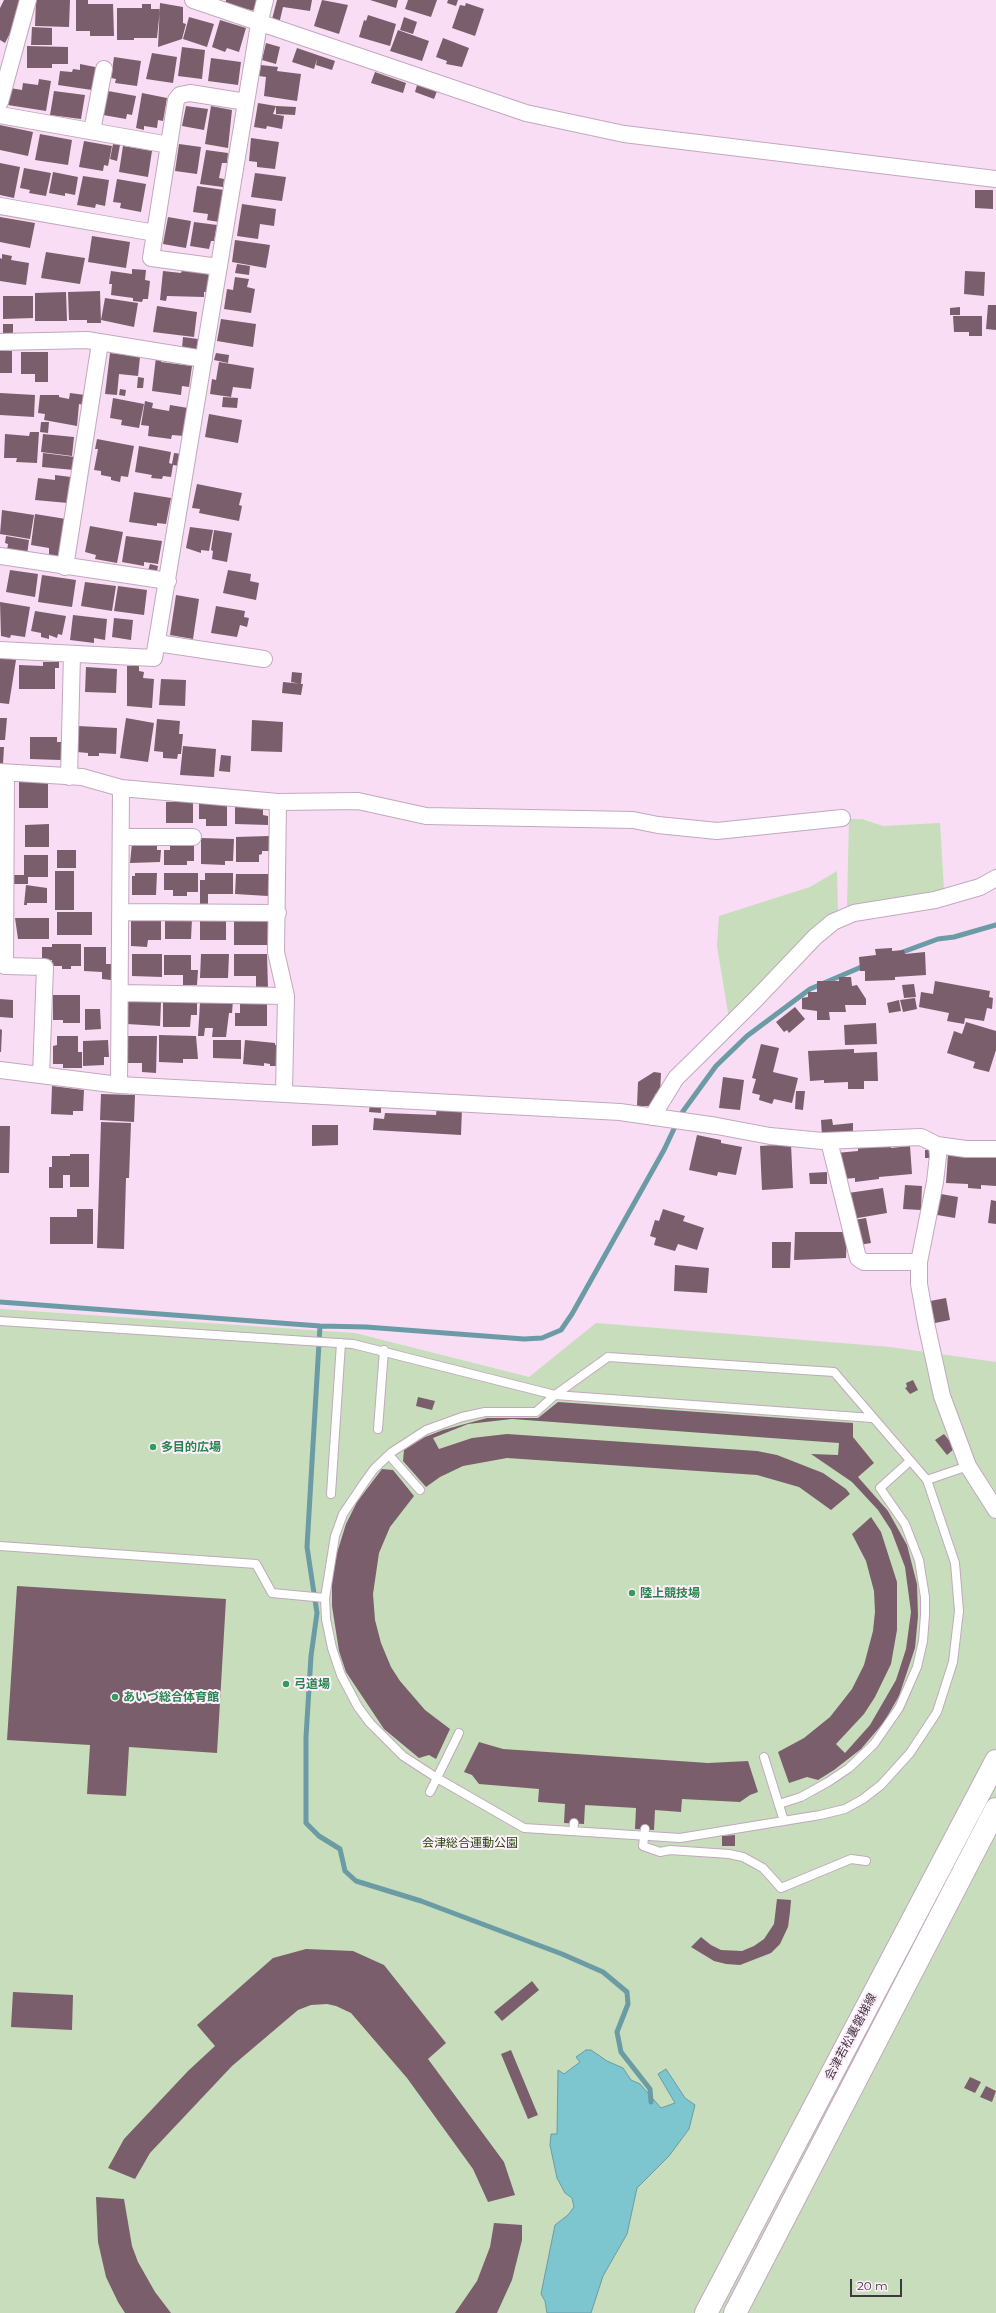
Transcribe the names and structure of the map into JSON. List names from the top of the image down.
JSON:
{
  "streets": {
    "main road": ["会津若松裏磐梯線"]
  },
  "parks": ["会津総合運動公園"],
  "places": [
    "多目的広場",
    "陸上競技場",
    "弓道場",
    "あいづ総合体育館"
  ],
  "scale_bar": "20 m"
}
